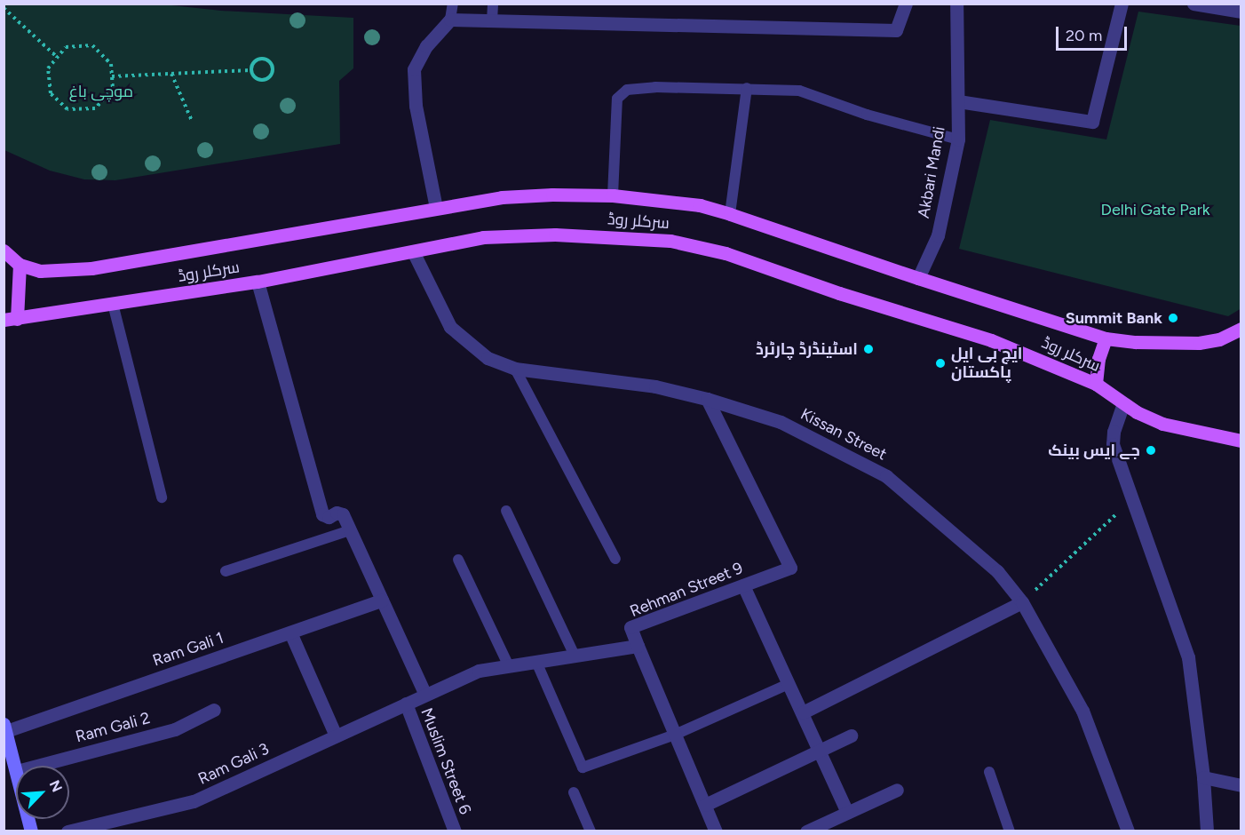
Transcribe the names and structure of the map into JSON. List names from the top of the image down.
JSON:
{
  "streets": {
    "main road": ["سرکلر روڈ"],
    "street": [
      "Akbari Mandi",
      "Kissan Street",
      "Rehman Street 9",
      "Ram Gali 1",
      "Ram Gali 2",
      "Muslim Street 6",
      "Ram Gali 3"
    ]
  },
  "crossings": [
    ["Akbari Mandi", "سرکلر روڈ"],
    ["سرکلر روڈ", "Kissan Street"],
    ["Kissan Street", "Rehman Street 9"],
    ["Muslim Street 6", "Ram Gali 3"]
  ],
  "parks": ["موچی باغ", "Delhi Gate Park"],
  "places": [
    "Summit Bank",
    "اسٹینڈرڈ چارٹرڈ",
    "ایچ بی ایل پاکستان",
    "جے ایس بینک"
  ],
  "scale_bar": "20 m",
  "north": "top right"
}
